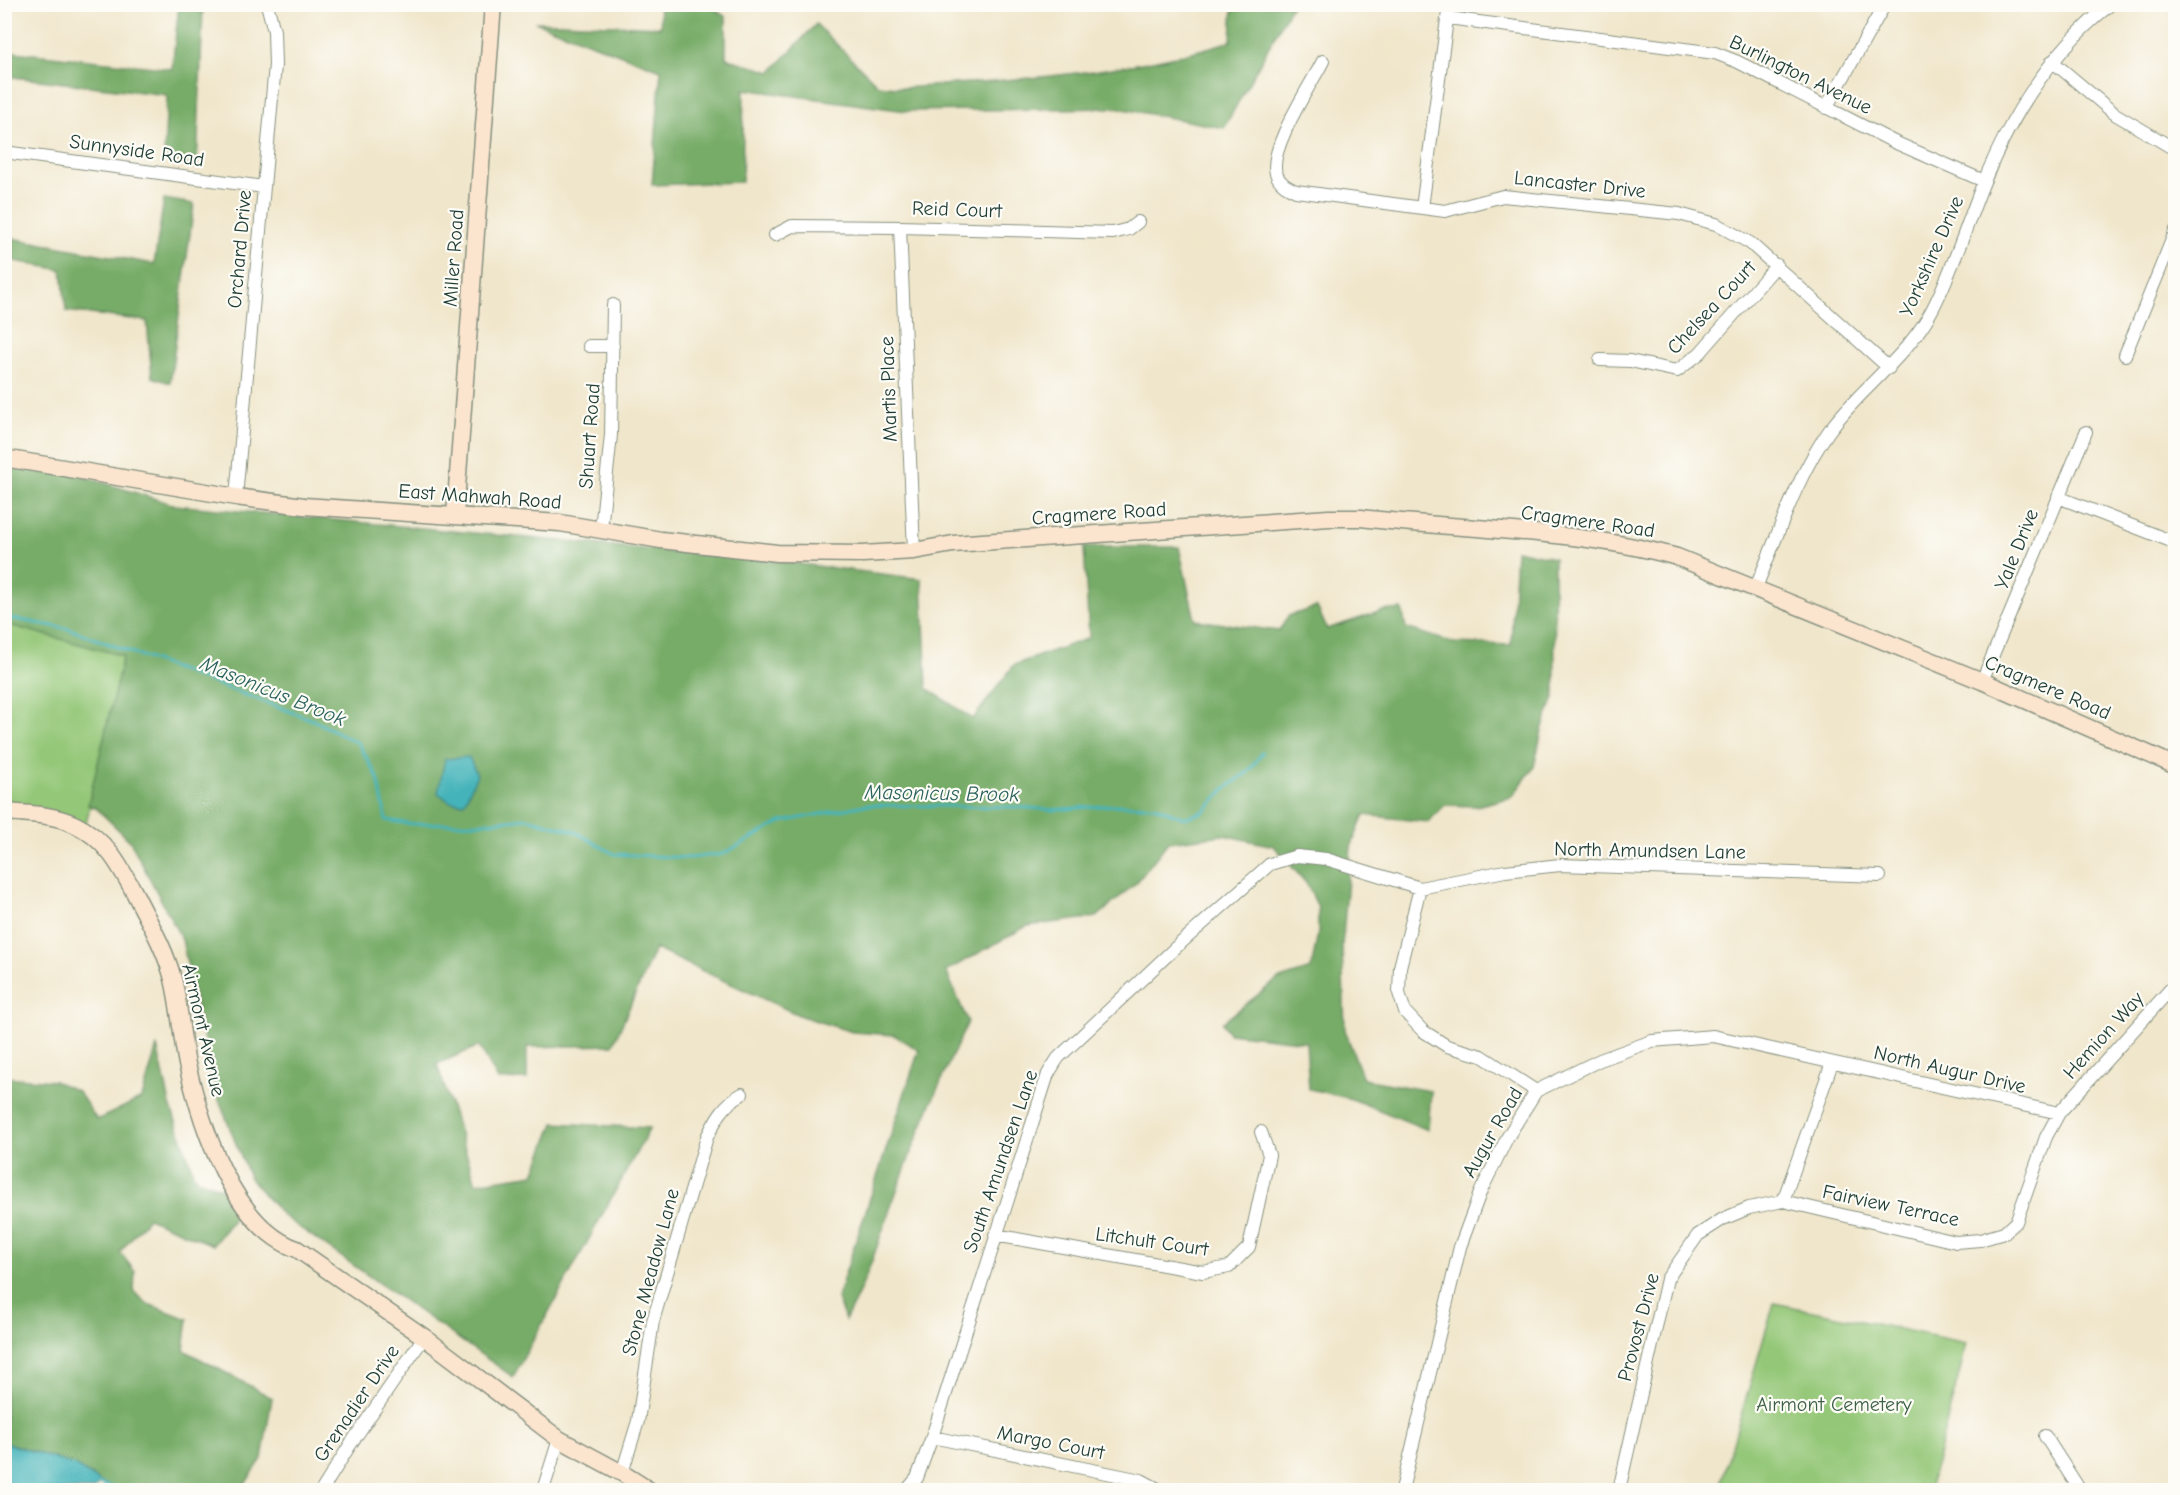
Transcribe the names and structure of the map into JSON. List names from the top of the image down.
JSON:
{
  "streets": {
    "street": [
      "Burlington Avenue",
      "Sunnyside Road",
      "Lancaster Drive",
      "Reid Court",
      "Orchard Drive",
      "Yorkshire Drive",
      "Miller Road",
      "Chelsea Court",
      "Martis Place",
      "Shuart Road",
      "East Mahwah Road",
      "Cragmere Road",
      "Yale Drive",
      "North Amundsen Lane",
      "Airmont Avenue",
      "Hemion Way",
      "North Augur Drive",
      "Augur Road",
      "South Amundsen Lane",
      "Fairview Terrace",
      "Litchult Court",
      "Stone Meadow Lane",
      "Provost Drive",
      "Grenadier Drive",
      "Margo Court"
    ]
  },
  "crossings": [
    ["Burlington Avenue", "Yorkshire Drive"],
    ["Sunnyside Road", "Orchard Drive"],
    ["Lancaster Drive", "Yorkshire Drive"],
    ["Lancaster Drive", "Chelsea Court"],
    ["Reid Court", "Martis Place"],
    ["Orchard Drive", "East Mahwah Road"],
    ["Yorkshire Drive", "Cragmere Road"],
    ["Miller Road", "East Mahwah Road"],
    ["Martis Place", "East Mahwah Road"],
    ["Shuart Road", "East Mahwah Road"],
    ["East Mahwah Road", "Cragmere Road"],
    ["Cragmere Road", "Yale Drive"],
    ["North Amundsen Lane", "South Amundsen Lane"],
    ["Airmont Avenue", "Stone Meadow Lane"],
    ["Airmont Avenue", "Grenadier Drive"],
    ["Hemion Way", "North Augur Drive"],
    ["Hemion Way", "Fairview Terrace"],
    ["North Augur Drive", "Augur Road"],
    ["North Augur Drive", "Fairview Terrace"],
    ["South Amundsen Lane", "Litchult Court"],
    ["South Amundsen Lane", "Margo Court"],
    ["Fairview Terrace", "Provost Drive"]
  ],
  "water": ["Masonicus Brook"],
  "parks": ["Airmont Cemetery"]
}
